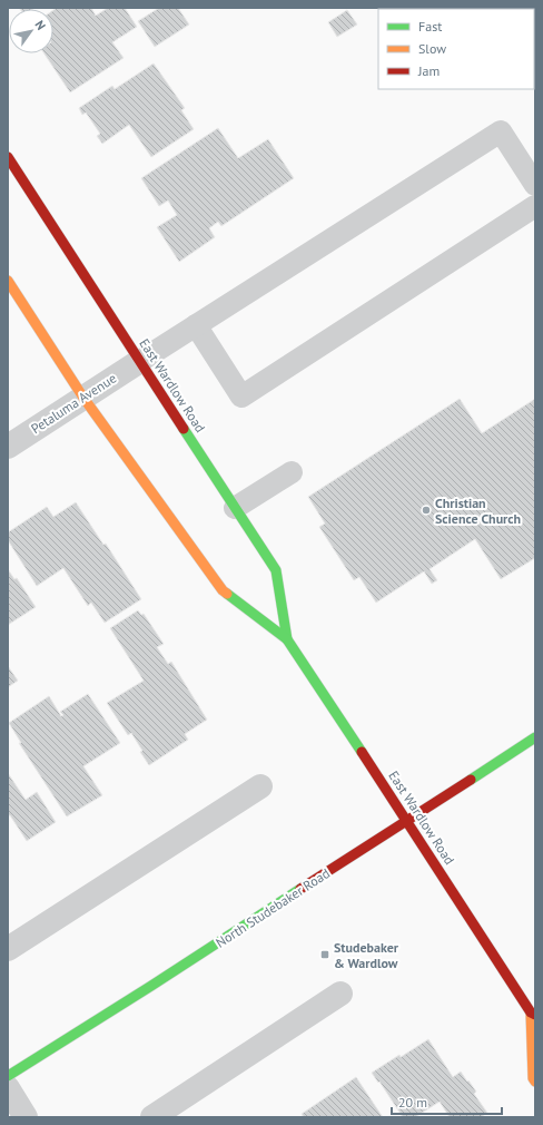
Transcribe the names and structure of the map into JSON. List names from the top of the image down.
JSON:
{
  "streets": {
    "main road": ["East Wardlow Road", "North Studebaker Road"],
    "street": ["Petaluma Avenue"]
  },
  "crossings": [
    ["East Wardlow Road", "Petaluma Avenue"],
    ["East Wardlow Road", "North Studebaker Road"]
  ],
  "places": {
    "other": ["Christian Science Church"],
    "transit": ["Studebaker & Wardlow"]
  },
  "legend": ["Fast", "Slow", "Jam"],
  "scale_bar": "20 m",
  "north": "top right"
}
